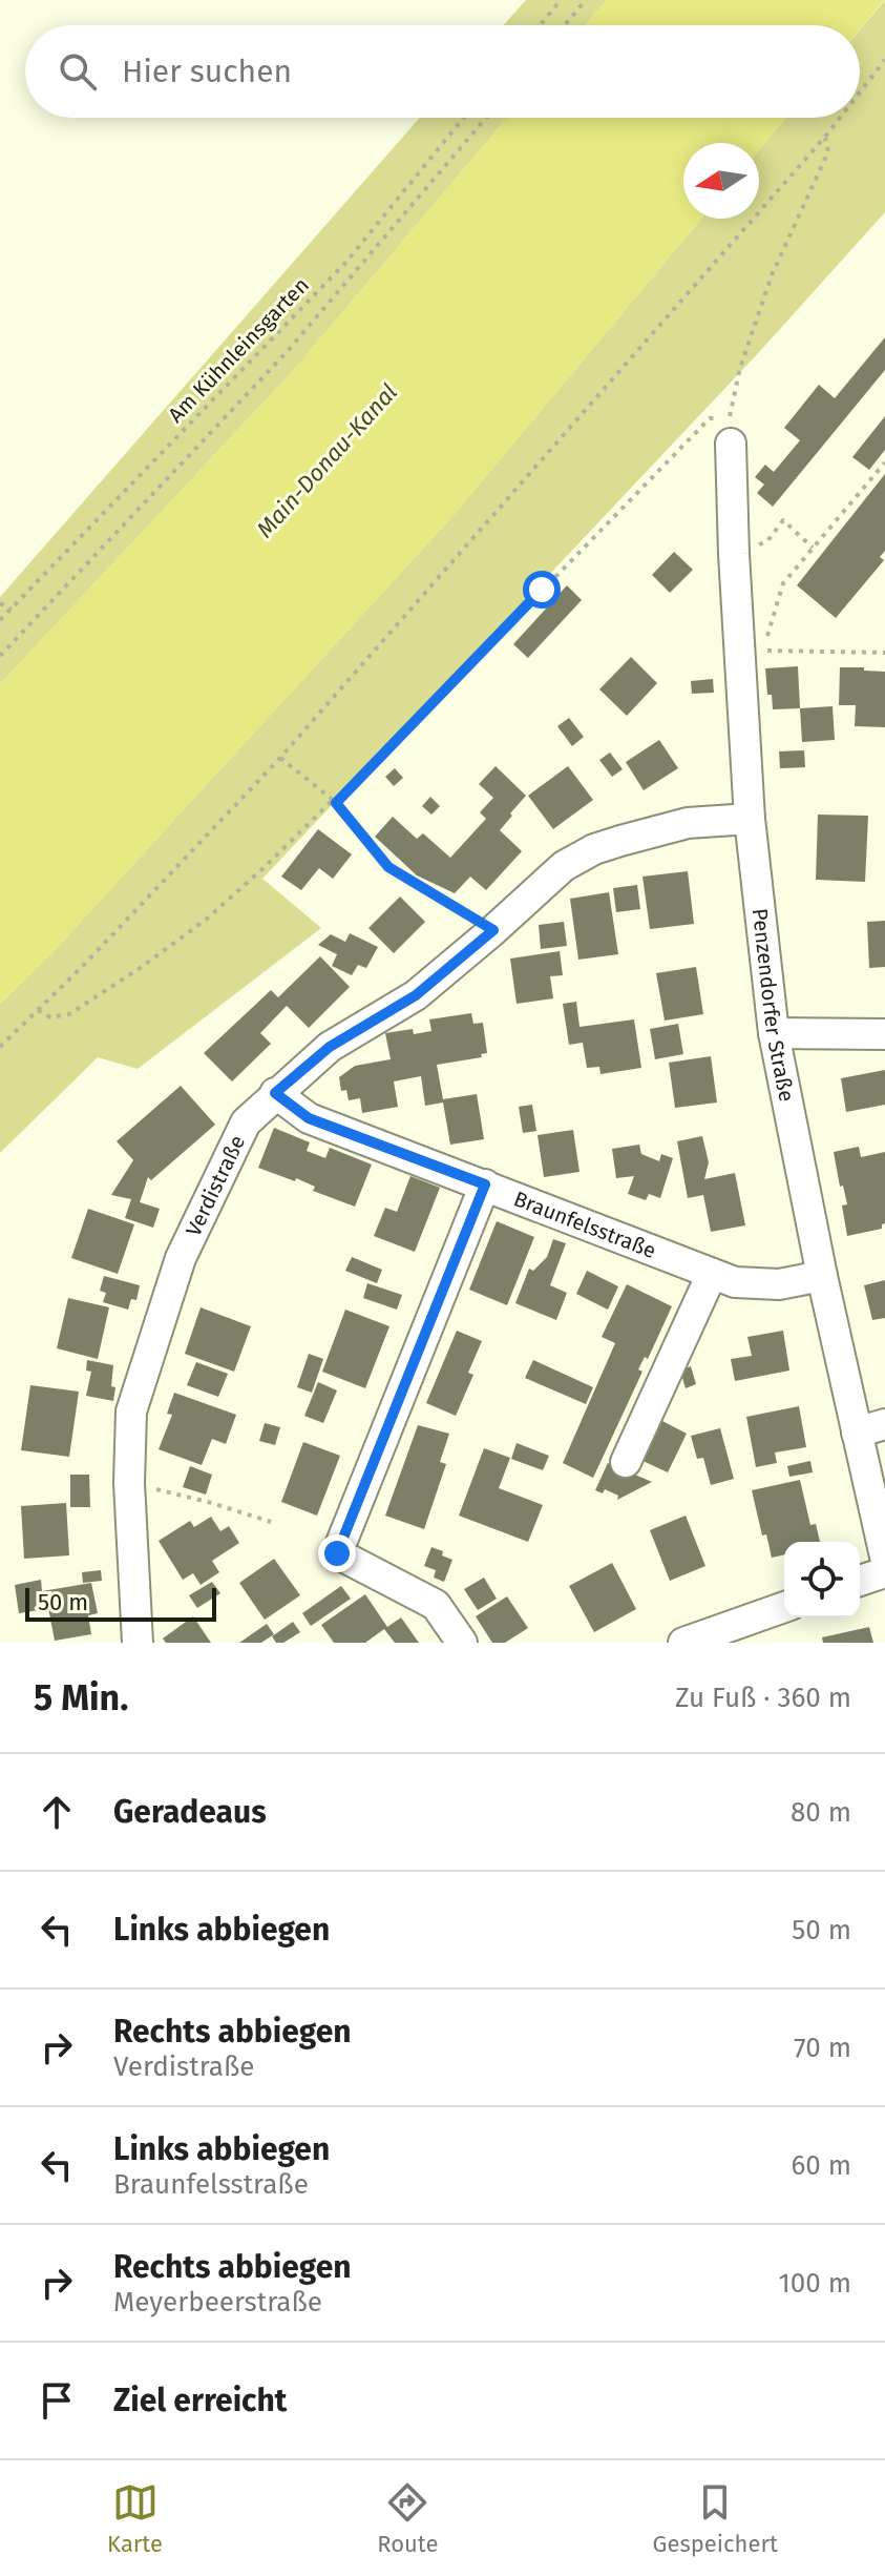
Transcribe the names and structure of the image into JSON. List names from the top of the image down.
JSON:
{
  "streets": {
    "street": ["Penzendorfer Straße", "Verdistraße", "Braunfelsstraße"],
    "path": ["Am Kühnleinsgarten"]
  },
  "crossings": [
    ["Penzendorfer Straße", "Verdistraße"],
    ["Penzendorfer Straße", "Braunfelsstraße"],
    ["Verdistraße", "Braunfelsstraße"]
  ],
  "water": ["Main-Donau-Kanal"],
  "scale_bar": "50 m",
  "north": "left",
  "page": {
    "search": "Hier suchen",
    "scale": "50 m",
    "heading": ["5 Min.", "Zu Fuß · 360 m"],
    "list": [
      ["Geradeaus", "80 m"],
      ["Links abbiegen", "50 m"],
      ["Rechts abbiegen", "Verdistraße", "70 m"],
      ["Links abbiegen", "Braunfelsstraße", "60 m"],
      ["Rechts abbiegen", "Meyerbeerstraße", "100 m"],
      "Ziel erreicht"
    ],
    "nav": ["Karte", "Route", "Gespeichert"]
  }
}
